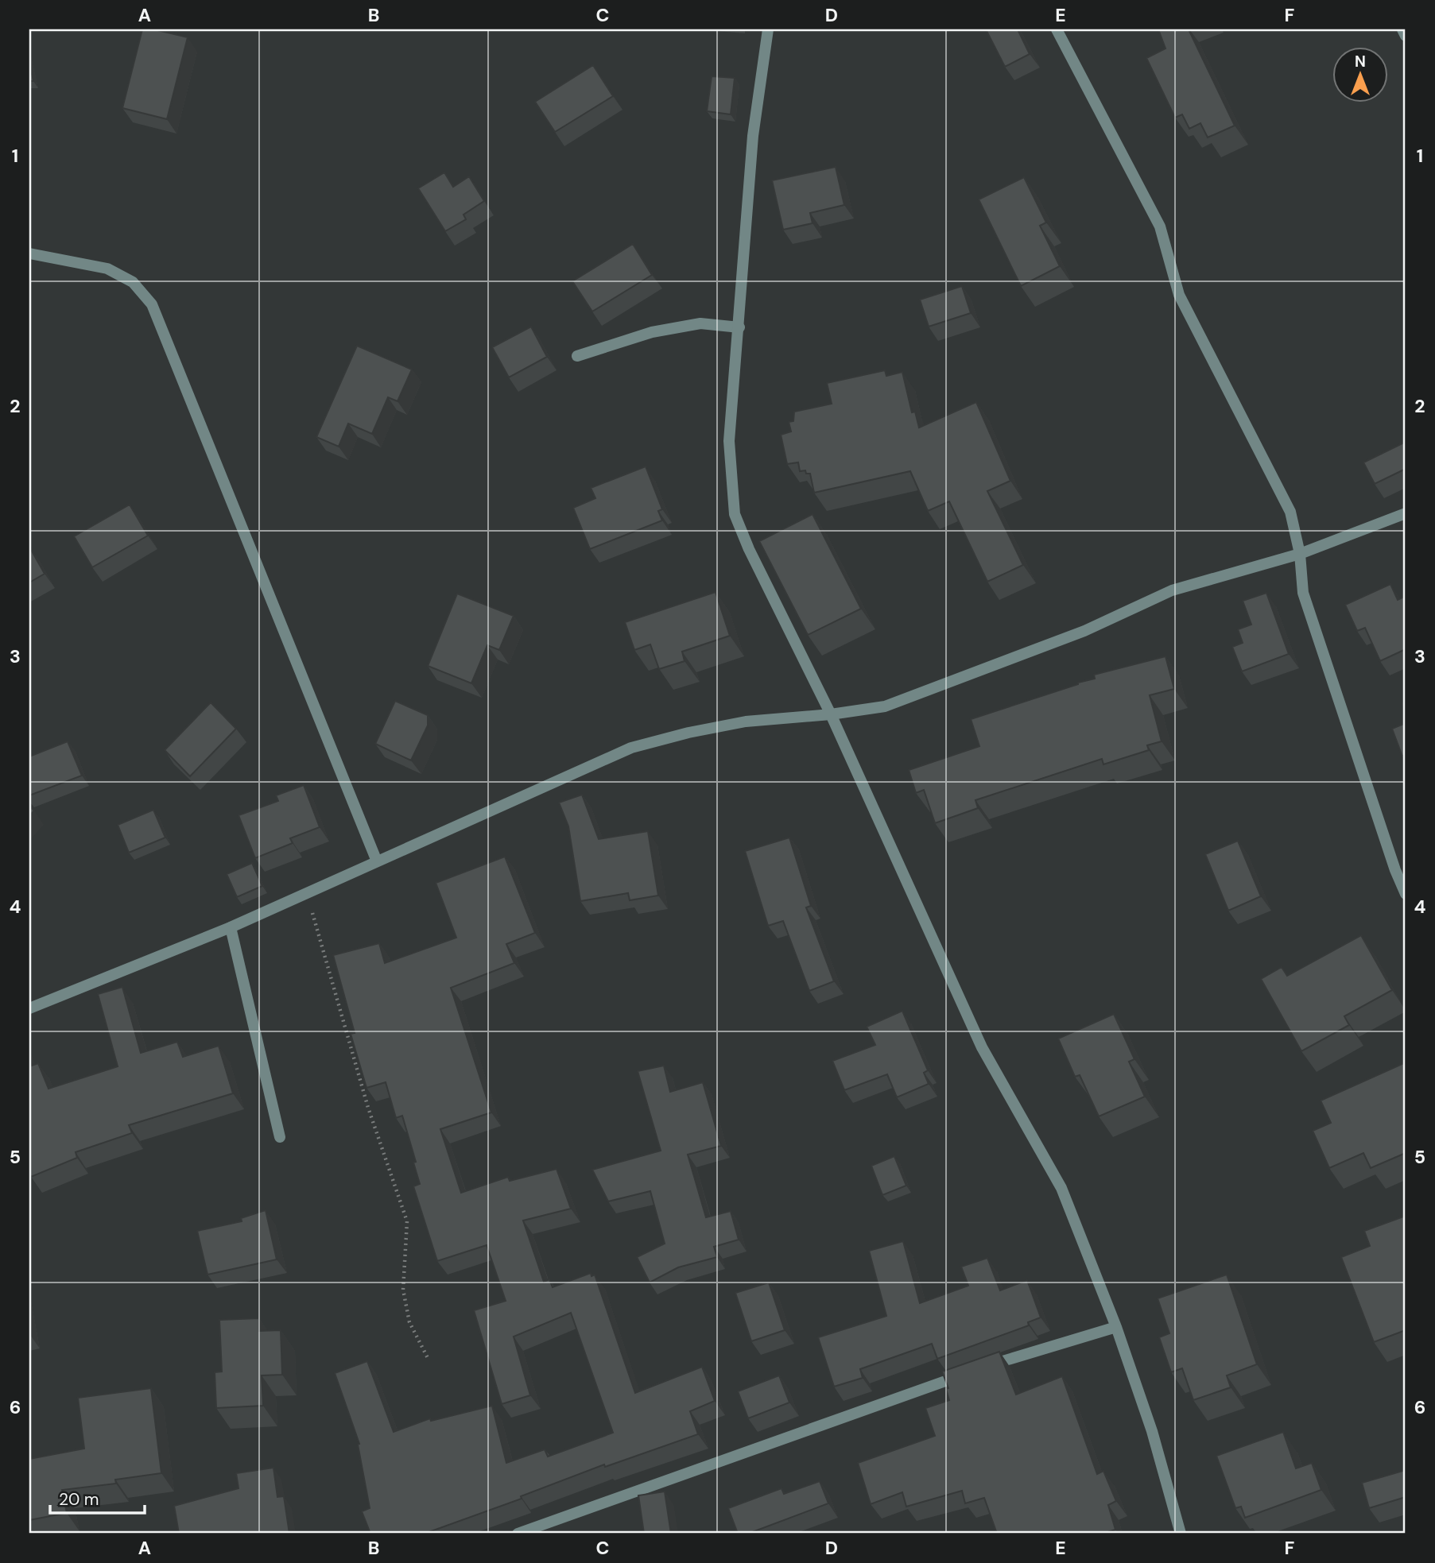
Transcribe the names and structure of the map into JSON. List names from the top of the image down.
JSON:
{
  "scale_bar": "20 m",
  "north": "top",
  "grid": {
    "columns": [
      "A",
      "B",
      "C",
      "D",
      "E",
      "F"
    ],
    "rows": [
      "1",
      "2",
      "3",
      "4",
      "5",
      "6"
    ]
  }
}
